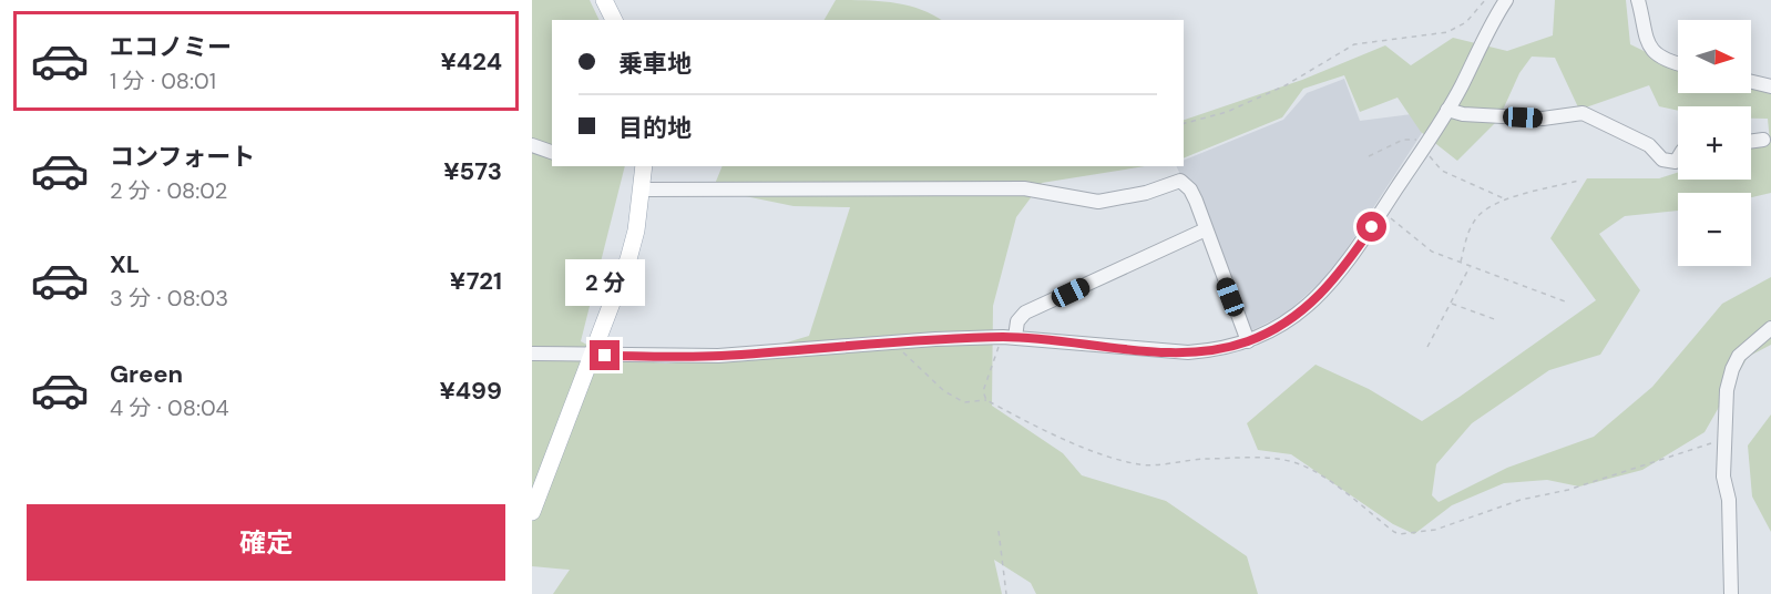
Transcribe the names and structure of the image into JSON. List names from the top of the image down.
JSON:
{
  "north": "right",
  "page": {
    "list": [
      {
        "name": "エコノミー",
        "note": "1 分 · 08:01",
        "value": "¥424"
      },
      {
        "name": "コンフォート",
        "note": "2 分 · 08:02",
        "value": "¥573"
      },
      {
        "name": "XL",
        "note": "3 分 · 08:03",
        "value": "¥721"
      },
      {
        "name": "Green",
        "note": "4 分 · 08:04",
        "value": "¥499"
      }
    ],
    "map_buttons": ["+", "−"],
    "banner": ["乗車地", "目的地"],
    "bubble": "2 分",
    "buttons": "確定"
  }
}
